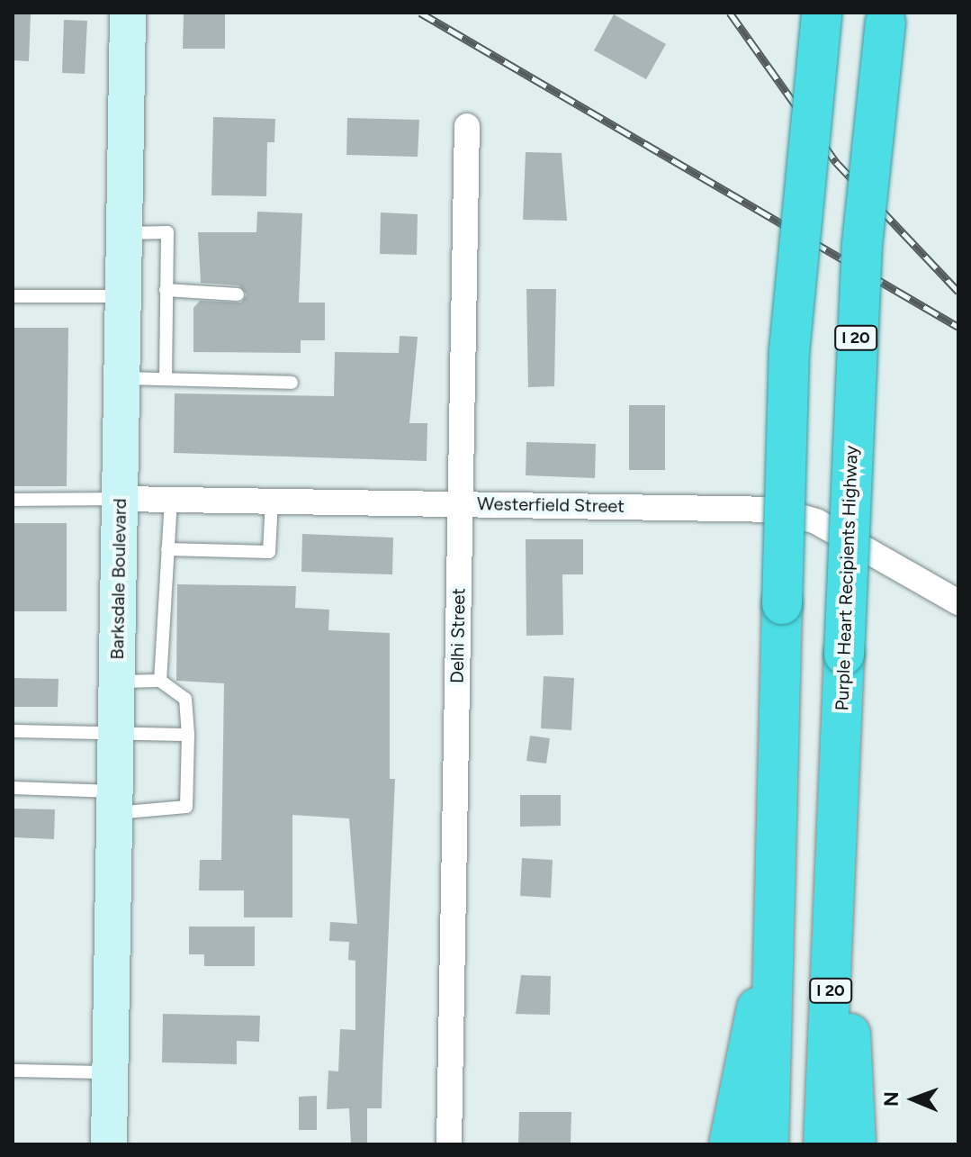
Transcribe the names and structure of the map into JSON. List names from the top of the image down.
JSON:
{
  "streets": {
    "highway": ["I 20", "Purple Heart Recipients Highway"],
    "main road": ["Barksdale Boulevard"],
    "street": ["Westerfield Street", "Delhi Street"]
  },
  "crossings": [
    ["Westerfield Street", "Barksdale Boulevard"],
    ["Westerfield Street", "Delhi Street"]
  ],
  "north": "left"
}
